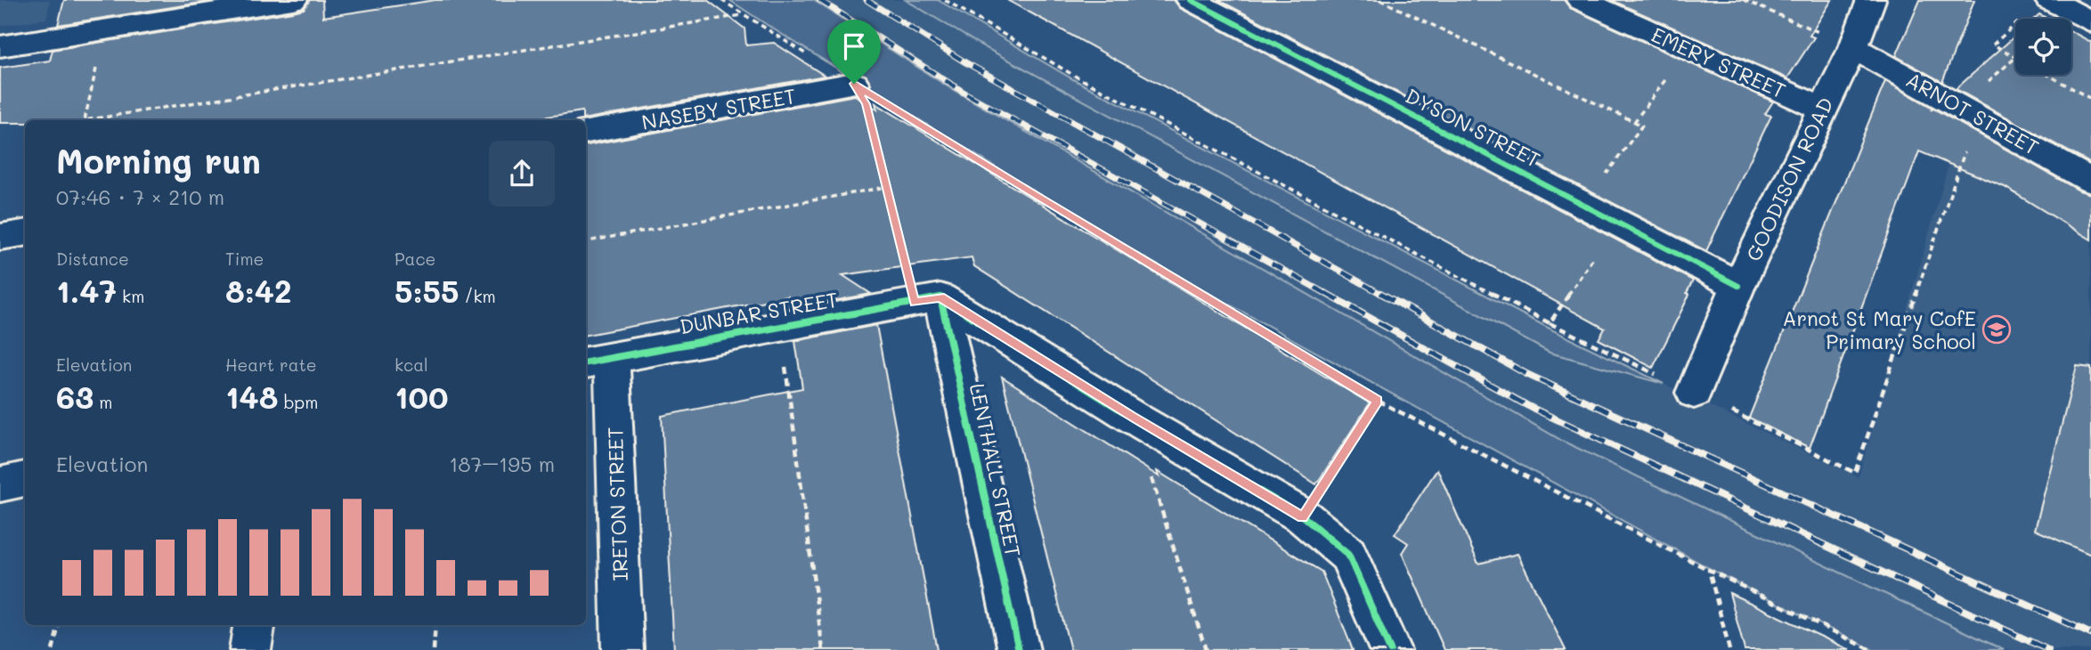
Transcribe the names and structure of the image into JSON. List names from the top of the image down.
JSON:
{
  "streets": {
    "street": [
      "EMERY STREET",
      "NASEBY STREET",
      "ARNOT STREET",
      "DYSON STREET",
      "GOODISON ROAD",
      "DUNBAR STREET",
      "LENTHALL STREET",
      "IRETON STREET"
    ]
  },
  "crossings": [
    ["EMERY STREET", "GOODISON ROAD"],
    ["ARNOT STREET", "GOODISON ROAD"],
    ["DYSON STREET", "GOODISON ROAD"],
    ["DUNBAR STREET", "LENTHALL STREET"],
    ["DUNBAR STREET", "IRETON STREET"]
  ],
  "places": {
    "school or university": ["Arnot St Mary CofE Primary School"]
  },
  "page": {
    "heading": ["Morning run", "07:46 · 7 × 210 m"],
    "stats": [
      ["Distance", "1.47 km"],
      ["Time", "8:42"],
      ["Pace", "5:55 /km"],
      ["Elevation", "63 m"],
      ["Heart rate", "148 bpm"],
      ["kcal", "100"]
    ],
    "chart": ["Elevation", "187–195 m"]
  }
}
